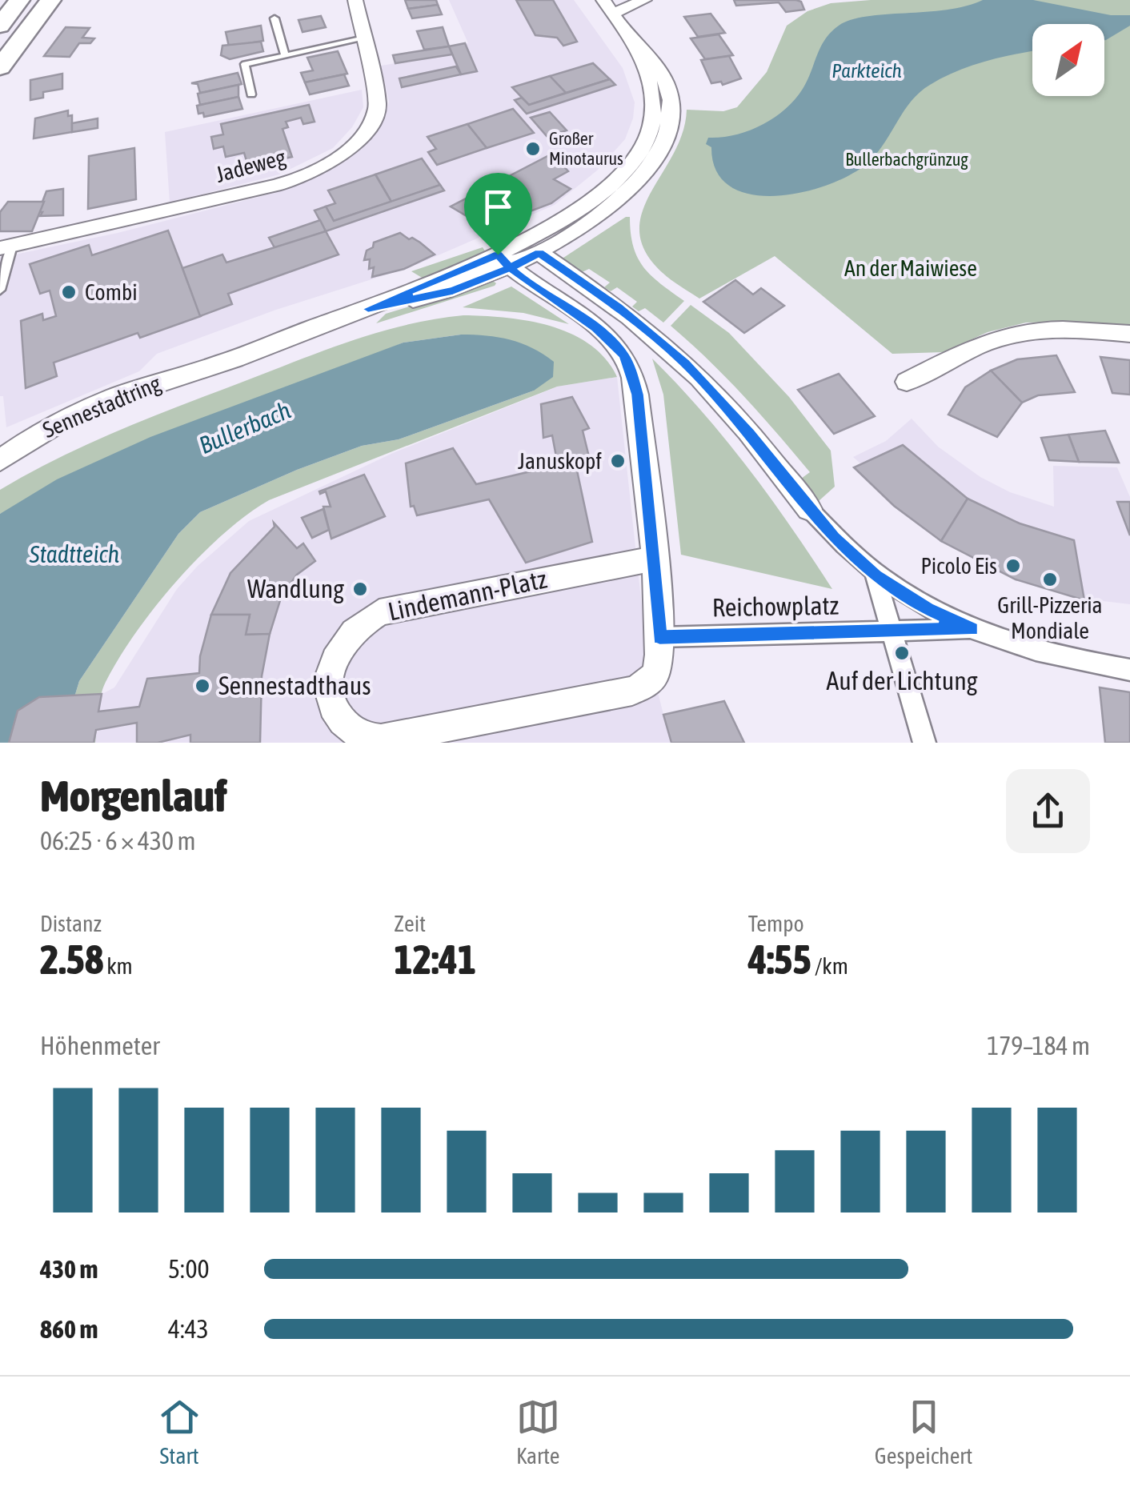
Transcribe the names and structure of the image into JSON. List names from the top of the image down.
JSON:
{
  "streets": {
    "street": [
      "Jadeweg",
      "Sennestadtring",
      "Lindemann-Platz",
      "Reichowplatz"
    ]
  },
  "crossings": [
    ["Sennestadtring", "Lindemann-Platz"],
    ["Sennestadtring", "Reichowplatz"],
    ["Lindemann-Platz", "Reichowplatz"]
  ],
  "water": ["Parkteich", "Bullerbach", "Stadtteich"],
  "parks": ["Bullerbachgrünzug", "An der Maiwiese"],
  "places": [
    "Großer Minotaurus",
    "Combi",
    "Januskopf",
    "Picolo Eis",
    "Grill-Pizzeria Mondiale",
    "Wandlung",
    "Auf der Lichtung",
    "Sennestadthaus"
  ],
  "north": "top right",
  "page": {
    "heading": ["Morgenlauf", "06:25 · 6 × 430 m"],
    "stats": [
      ["Distanz", "2.58 km"],
      ["Zeit", "12:41"],
      ["Tempo", "4:55 /km"]
    ],
    "chart": ["Höhenmeter", "179–184 m"],
    "list": [
      {
        "name": "430 m",
        "note": "5:00"
      },
      {
        "name": "860 m",
        "note": "4:43"
      }
    ],
    "tabs": ["Start", "Karte", "Gespeichert"]
  }
}
